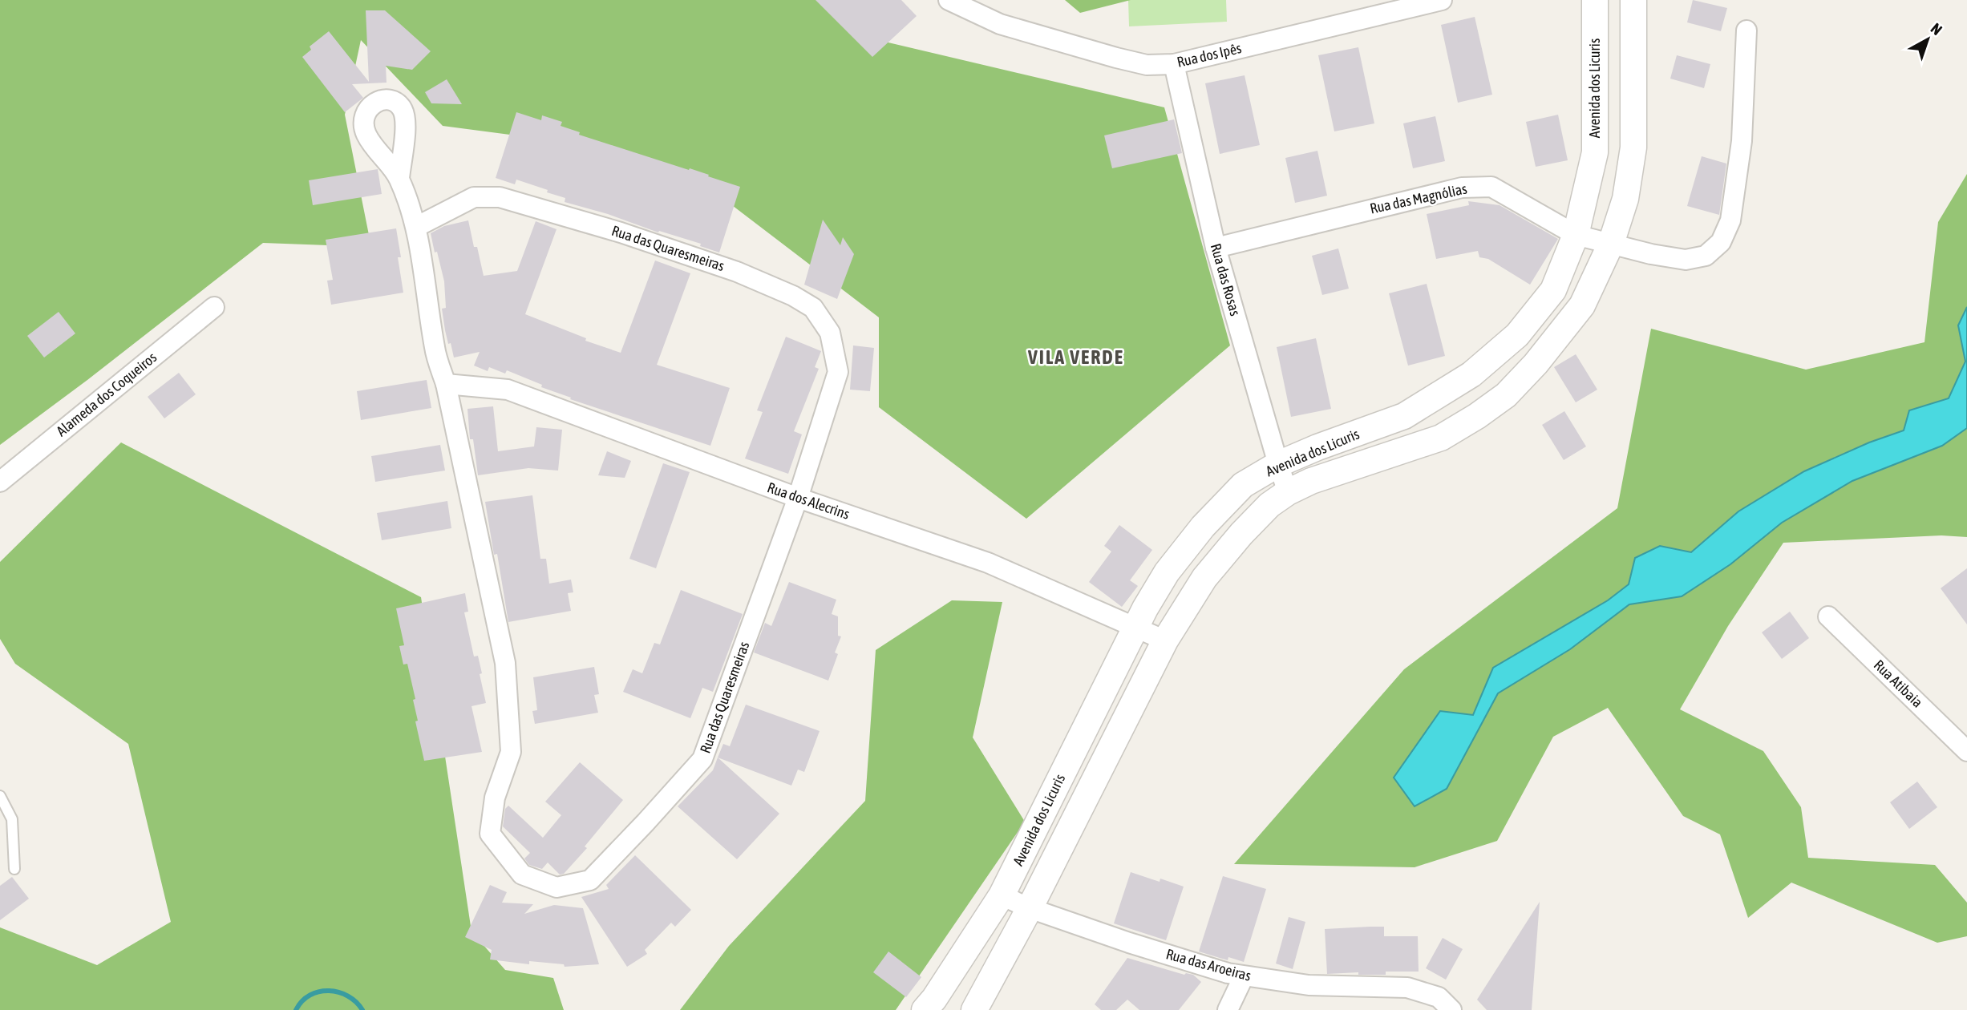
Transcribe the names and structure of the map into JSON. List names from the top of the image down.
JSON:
{
  "streets": {
    "street": [
      "Rua dos Ipês",
      "Avenida dos Licuris",
      "Rua das Magnólias",
      "Rua das Quaresmeiras",
      "Rua das Rosas",
      "Alameda dos Coqueiros",
      "Rua dos Alecrins",
      "Rua Atibaia",
      "Rua das Aroeiras"
    ]
  },
  "crossings": [
    ["Rua dos Ipês", "Rua das Rosas"],
    ["Avenida dos Licuris", "Rua das Magnólias"],
    ["Avenida dos Licuris", "Rua das Rosas"],
    ["Avenida dos Licuris", "Rua dos Alecrins"],
    ["Avenida dos Licuris", "Rua das Aroeiras"],
    ["Rua das Magnólias", "Rua das Rosas"],
    ["Rua das Quaresmeiras", "Rua dos Alecrins"]
  ],
  "districts": ["VILA VERDE"],
  "north": "top right"
}
